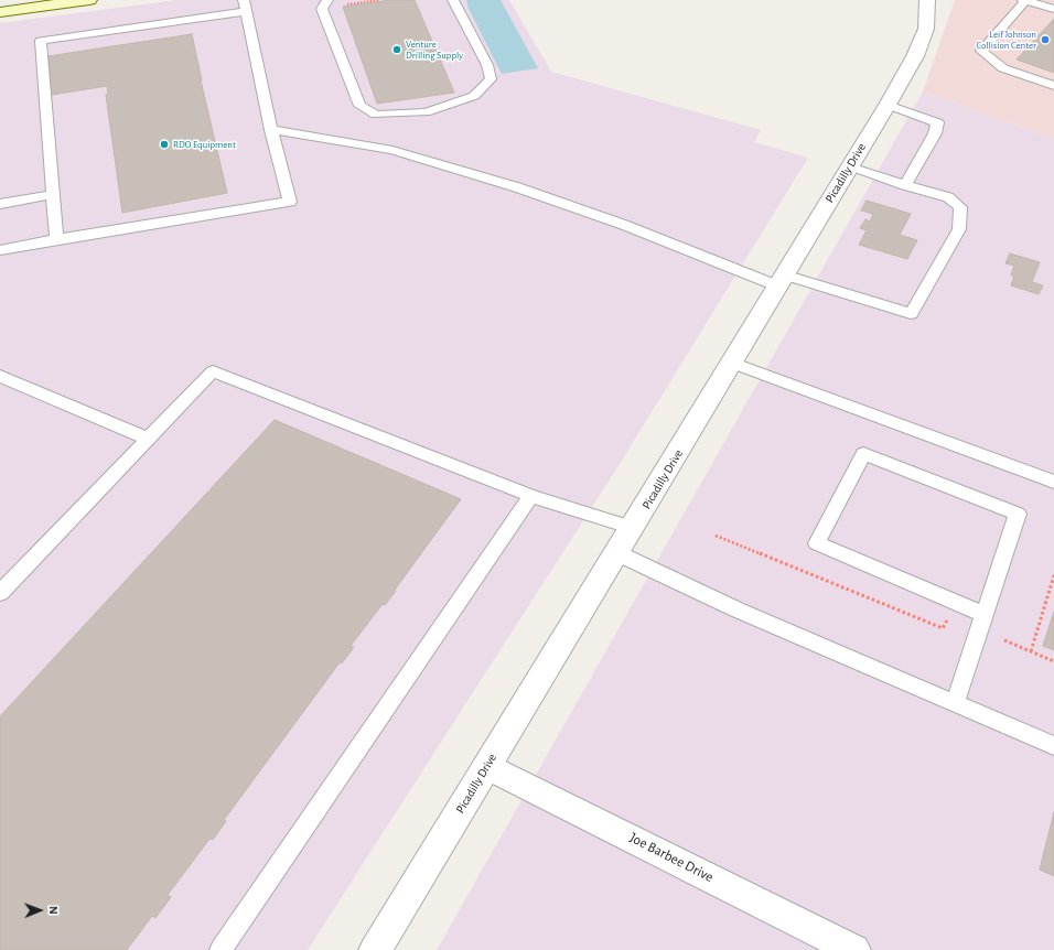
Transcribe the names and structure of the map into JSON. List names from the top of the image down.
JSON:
{
  "streets": {
    "street": ["Picadilly Drive", "Joe Barbee Drive"]
  },
  "crossings": [
    ["Picadilly Drive", "Joe Barbee Drive"]
  ],
  "places": ["Leif Johnson Collision Center", "Venture Drilling Supply", "RDO Equipment"],
  "north": "right"
}
